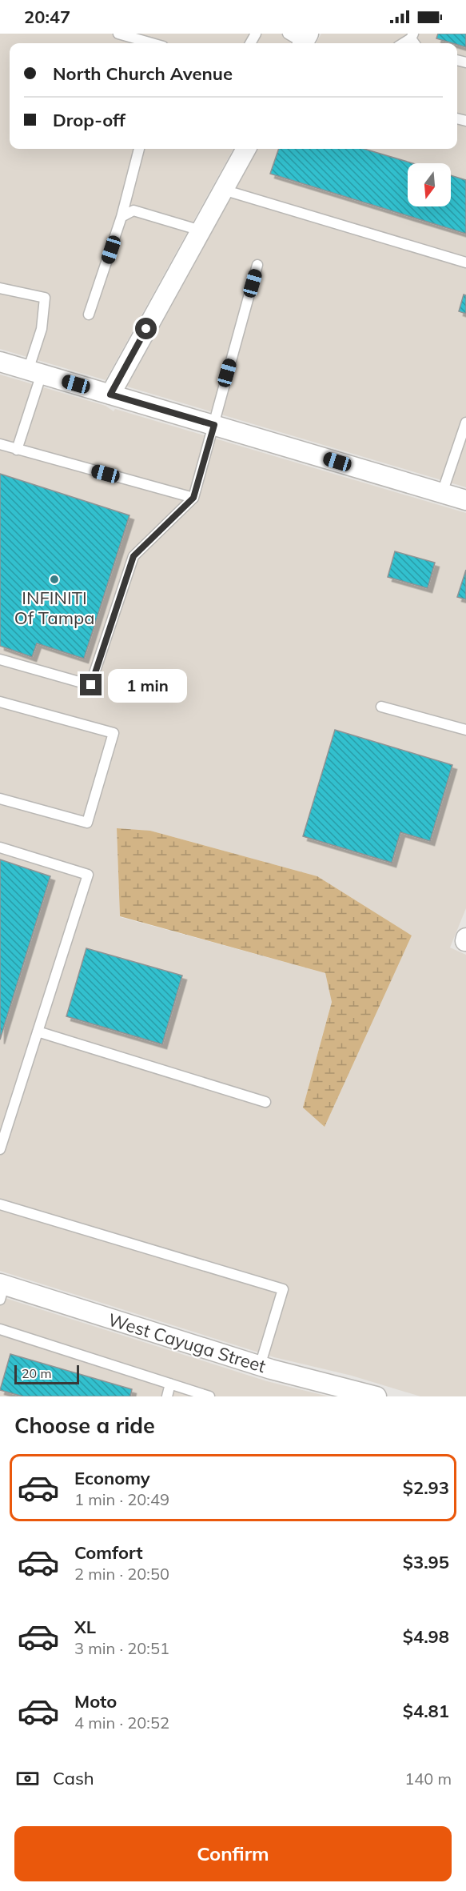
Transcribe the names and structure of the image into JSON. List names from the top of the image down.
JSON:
{
  "streets": {
    "street": ["West Cayuga Street"]
  },
  "places": ["INFINITI Of Tampa"],
  "scale_bar": "20 m",
  "north": "bottom",
  "page": {
    "status": "20:47",
    "banner": ["North Church Avenue", "Drop-off"],
    "bubble": "1 min",
    "scale": "20 m",
    "heading": "Choose a ride",
    "list": [
      {
        "name": "Economy",
        "note": "1 min · 20:49",
        "value": "$2.93"
      },
      {
        "name": "Comfort",
        "note": "2 min · 20:50",
        "value": "$3.95"
      },
      {
        "name": "XL",
        "note": "3 min · 20:51",
        "value": "$4.98"
      },
      {
        "name": "Moto",
        "note": "4 min · 20:52",
        "value": "$4.81"
      }
    ],
    "pay": ["Cash", "140 m"],
    "buttons": "Confirm"
  }
}
